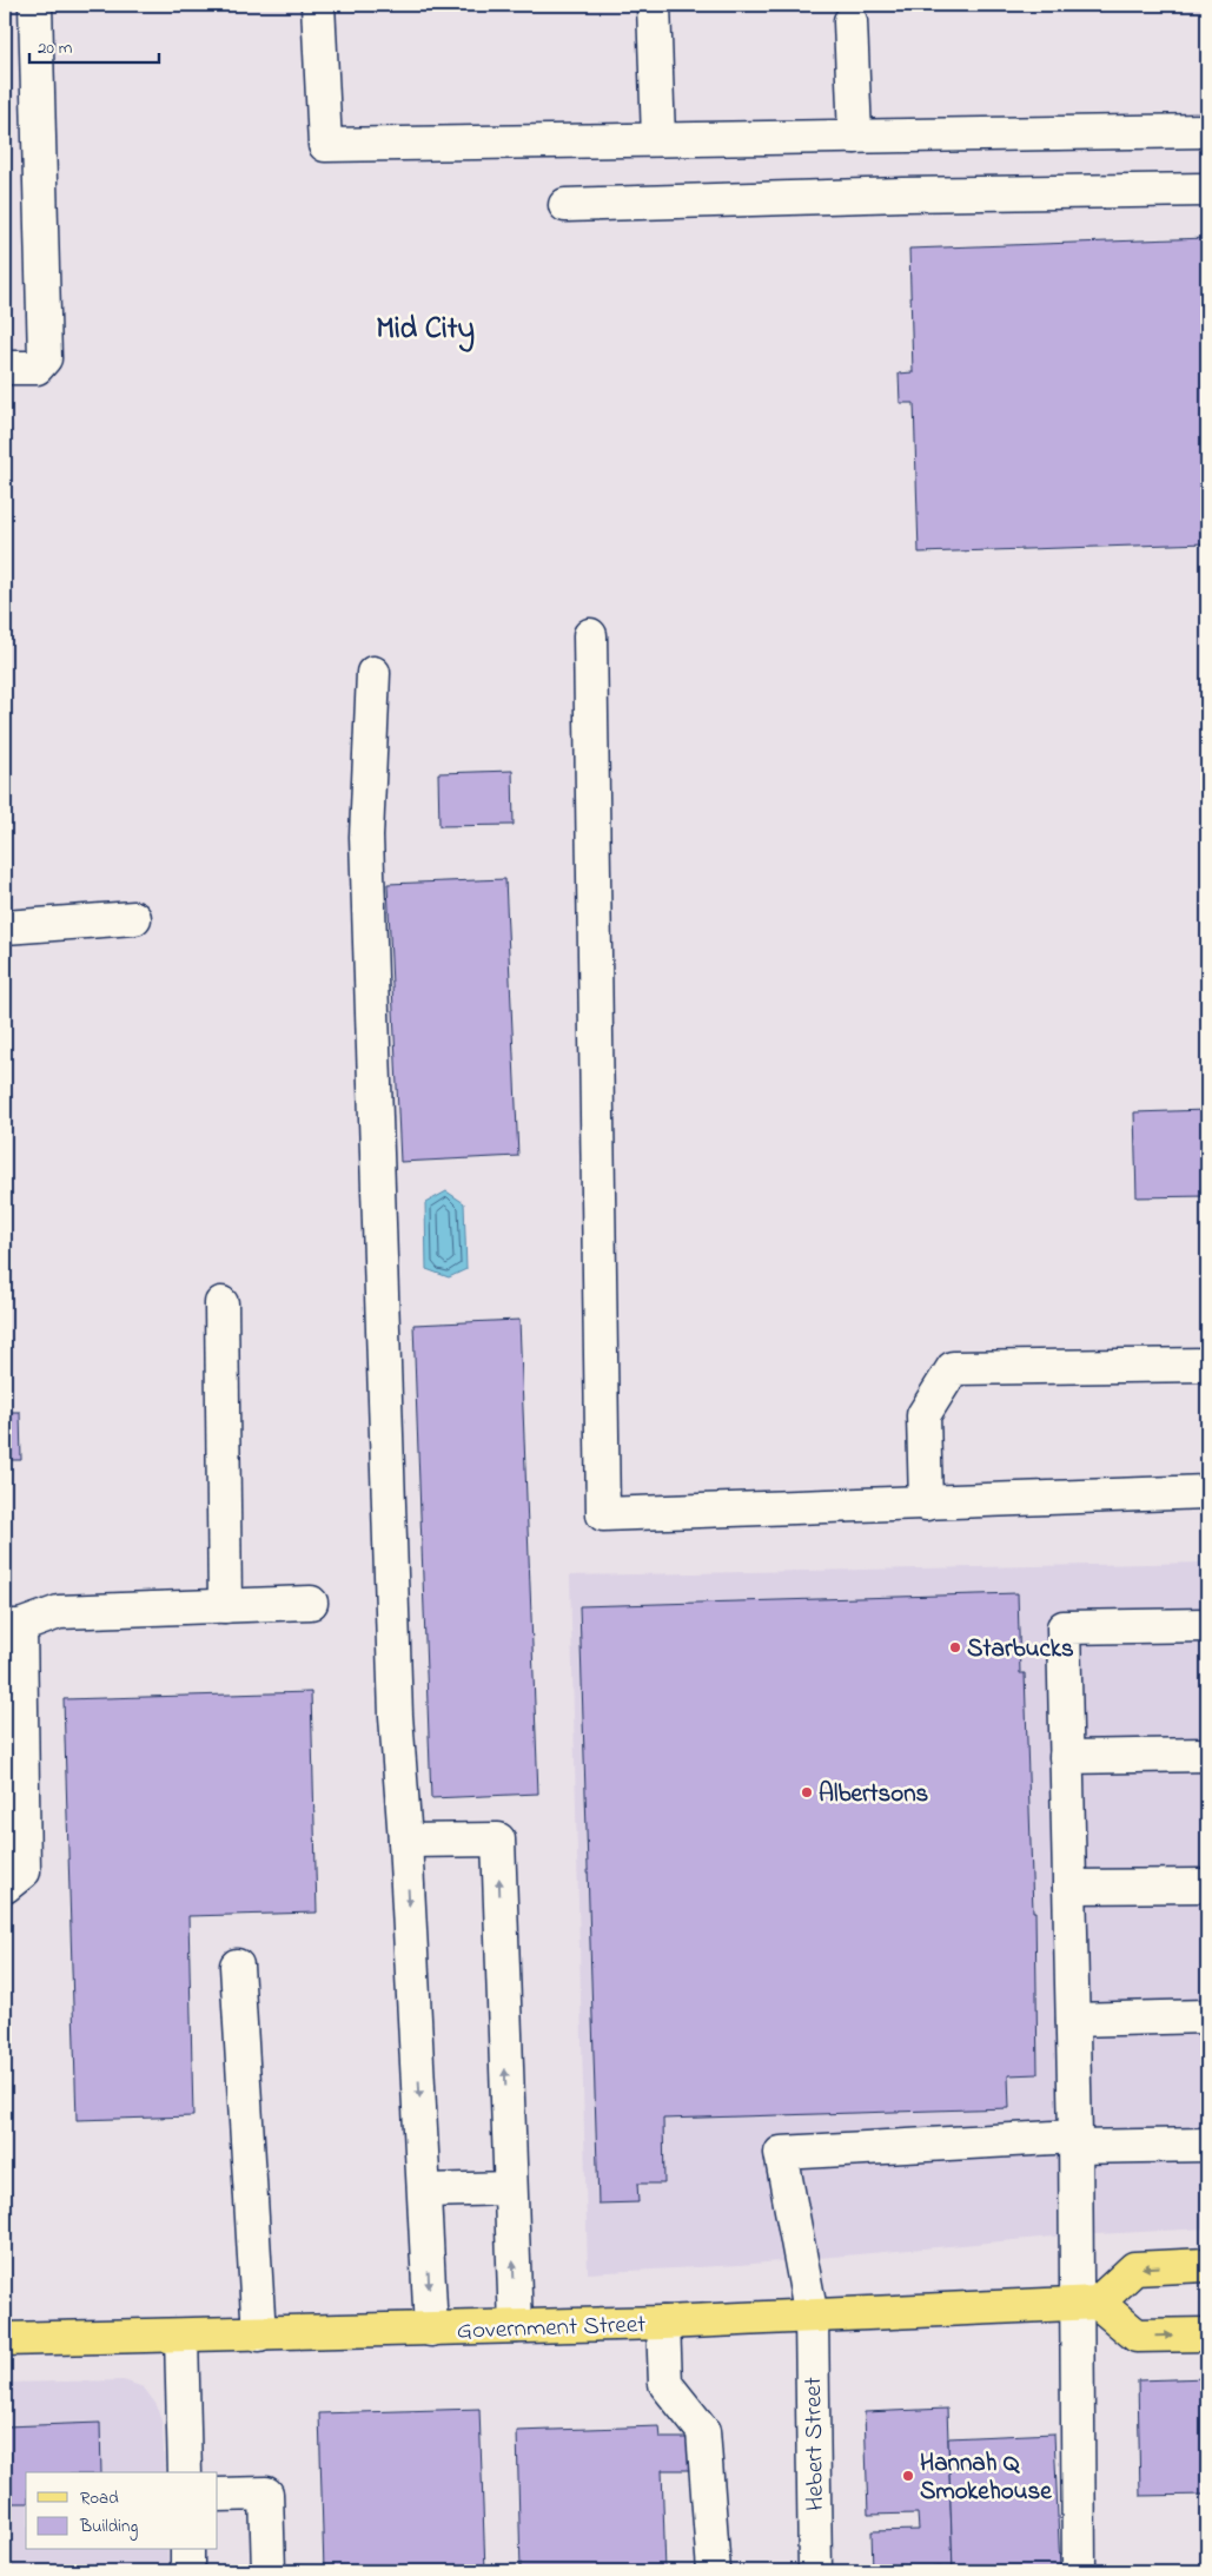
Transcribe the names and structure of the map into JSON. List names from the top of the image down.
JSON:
{
  "streets": {
    "main road": ["Government Street"],
    "street": ["Hebert Street"]
  },
  "crossings": [
    ["Government Street", "Hebert Street"]
  ],
  "districts": ["Mid City"],
  "places": ["Starbucks", "Albertsons", "Hannah Q Smokehouse"],
  "legend": ["Road", "Building"],
  "scale_bar": "20 m"
}
